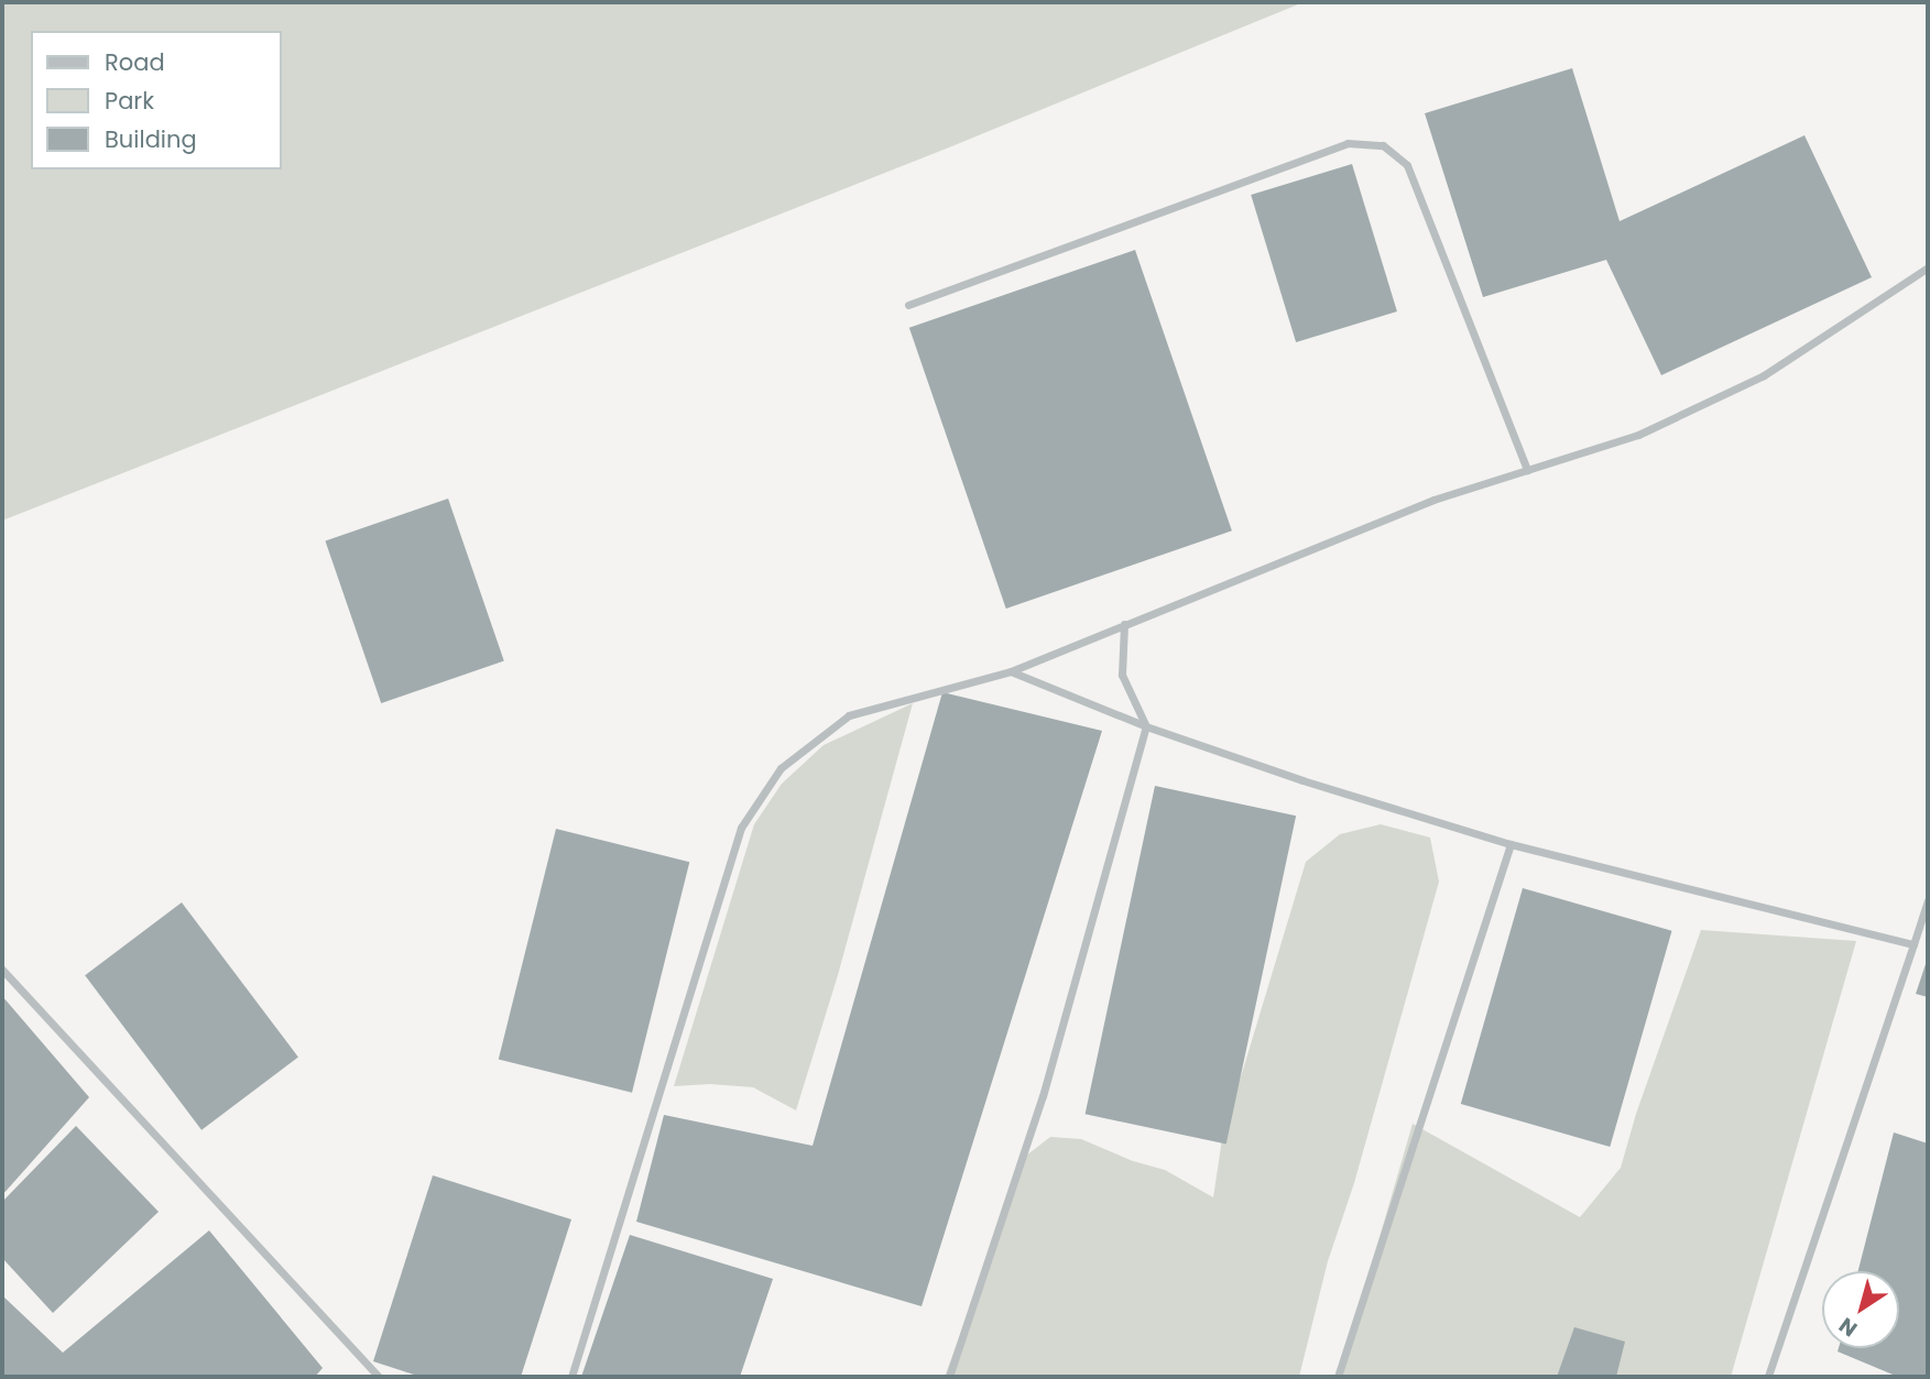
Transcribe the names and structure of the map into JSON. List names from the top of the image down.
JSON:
{
  "legend": ["Road", "Park", "Building"],
  "north": "bottom left"
}
